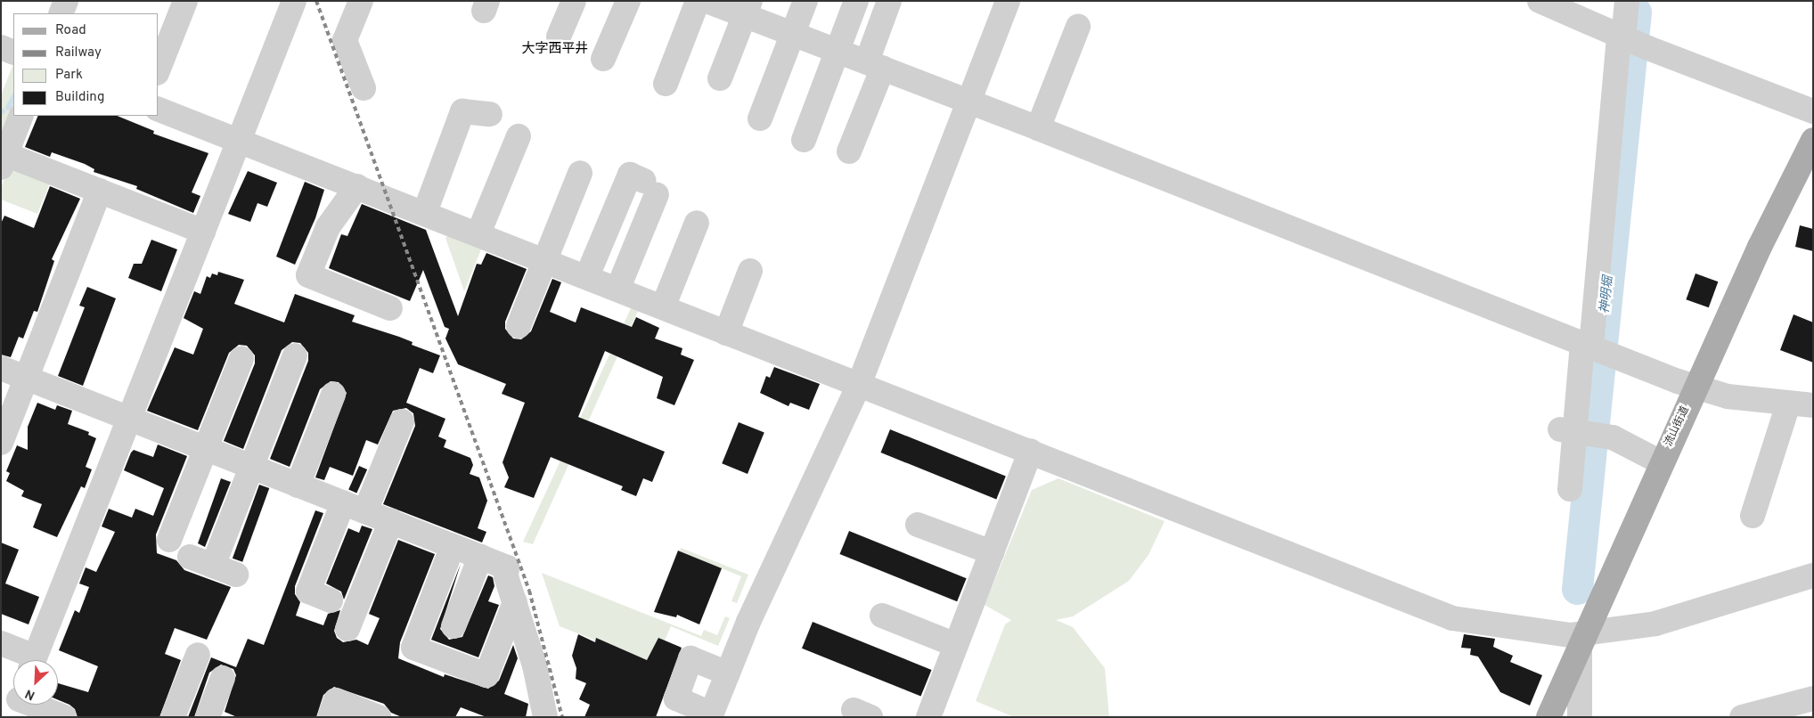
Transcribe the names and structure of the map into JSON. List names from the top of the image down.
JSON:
{
  "streets": {
    "main road": ["流山街道"]
  },
  "districts": ["大字西平井"],
  "water": ["神明堀"],
  "legend": [
    "Road",
    "Railway",
    "Park",
    "Building"
  ],
  "north": "bottom left"
}
